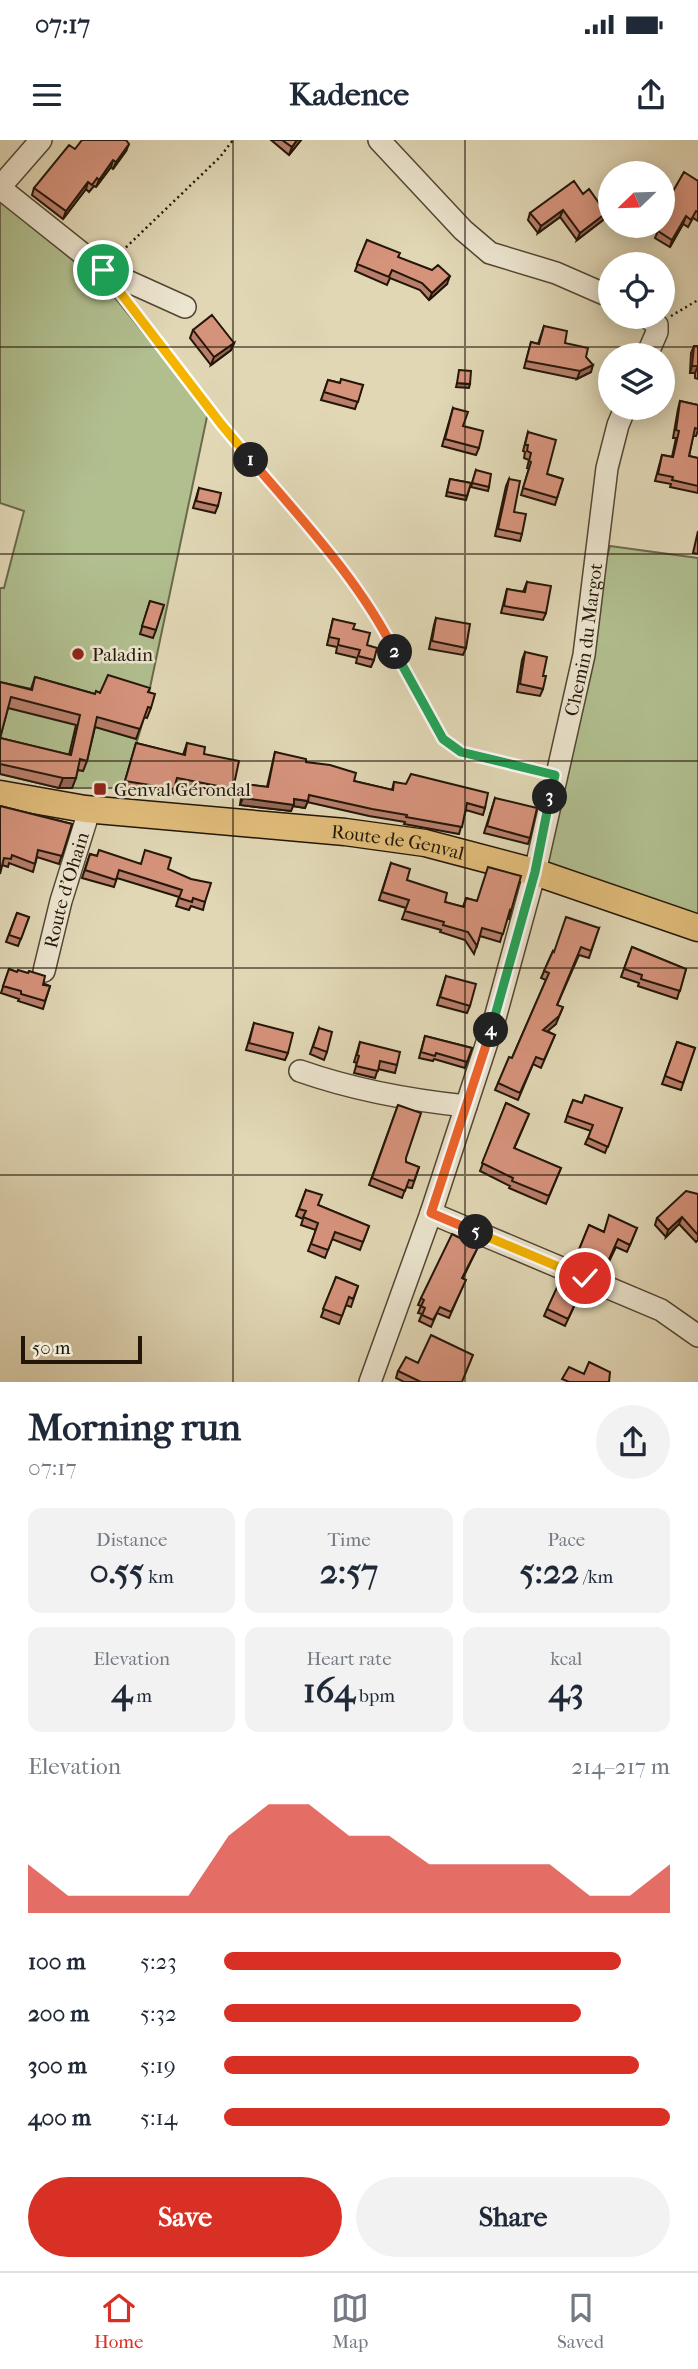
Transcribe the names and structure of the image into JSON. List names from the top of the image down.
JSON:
{
  "streets": {
    "main road": ["Route de Genval", "Route d'Ohain"],
    "street": ["Chemin du Margot"]
  },
  "crossings": [
    ["Chemin du Margot", "Route de Genval"],
    ["Route de Genval", "Route d'Ohain"]
  ],
  "places": {
    "other": ["Paladin"],
    "transit": ["Genval Gérondal"]
  },
  "scale_bar": "50 m",
  "north": "bottom left",
  "page": {
    "status": "07:17",
    "header": "Kadence",
    "pins": [
      "1",
      "2",
      "3",
      "4",
      "5"
    ],
    "scale": "50 m",
    "heading": ["Morning run", "07:17"],
    "stats": [
      ["Distance", "0.55 km"],
      ["Time", "2:57"],
      ["Pace", "5:22 /km"],
      ["Elevation", "4 m"],
      ["Heart rate", "164 bpm"],
      ["kcal", "43"]
    ],
    "chart": ["Elevation", "214–217 m"],
    "list": [
      {
        "name": "100 m",
        "note": "5:23"
      },
      {
        "name": "200 m",
        "note": "5:32"
      },
      {
        "name": "300 m",
        "note": "5:19"
      },
      {
        "name": "400 m",
        "note": "5:14"
      }
    ],
    "buttons": ["Save", "Share"],
    "tabs": ["Home", "Map", "Saved"]
  }
}
